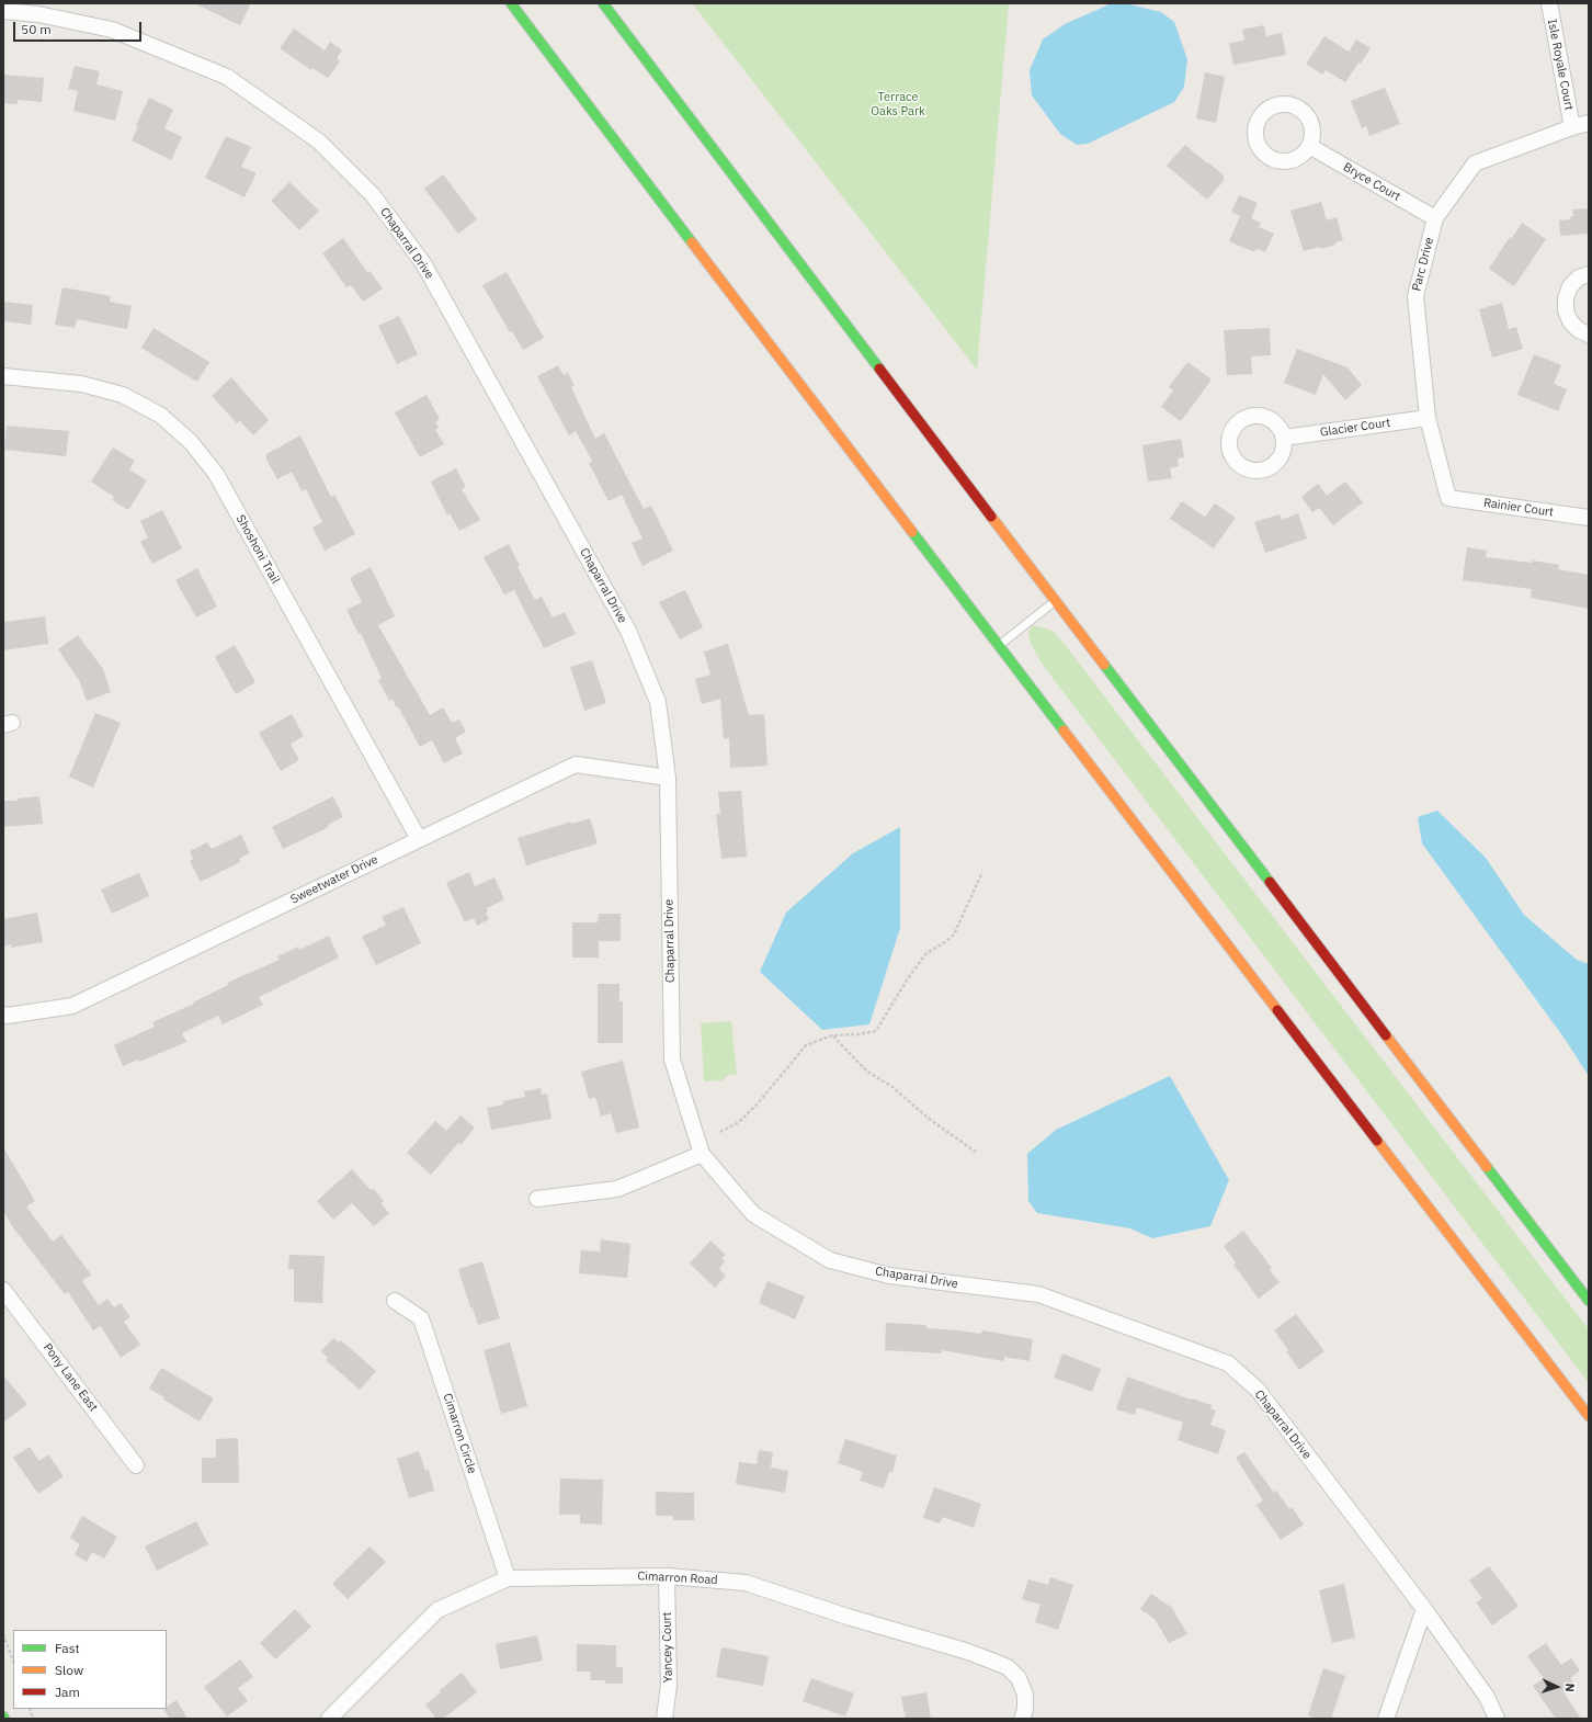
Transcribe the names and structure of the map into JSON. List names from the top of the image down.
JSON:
{
  "streets": {
    "street": [
      "Isle Royale Court",
      "Bryce Court",
      "Chaparral Drive",
      "Parc Drive",
      "Glacier Court",
      "Rainier Court",
      "Shoshoni Trail",
      "Sweetwater Drive",
      "Pony Lane East",
      "Cimarron Circle",
      "Cimarron Road",
      "Yancey Court"
    ]
  },
  "crossings": [
    ["Isle Royale Court", "Parc Drive"],
    ["Bryce Court", "Parc Drive"],
    ["Chaparral Drive", "Sweetwater Drive"],
    ["Parc Drive", "Glacier Court"],
    ["Parc Drive", "Rainier Court"],
    ["Shoshoni Trail", "Sweetwater Drive"],
    ["Cimarron Circle", "Cimarron Road"],
    ["Cimarron Road", "Yancey Court"]
  ],
  "parks": ["Terrace Oaks Park"],
  "legend": ["Fast", "Slow", "Jam"],
  "scale_bar": "50 m",
  "north": "right"
}
